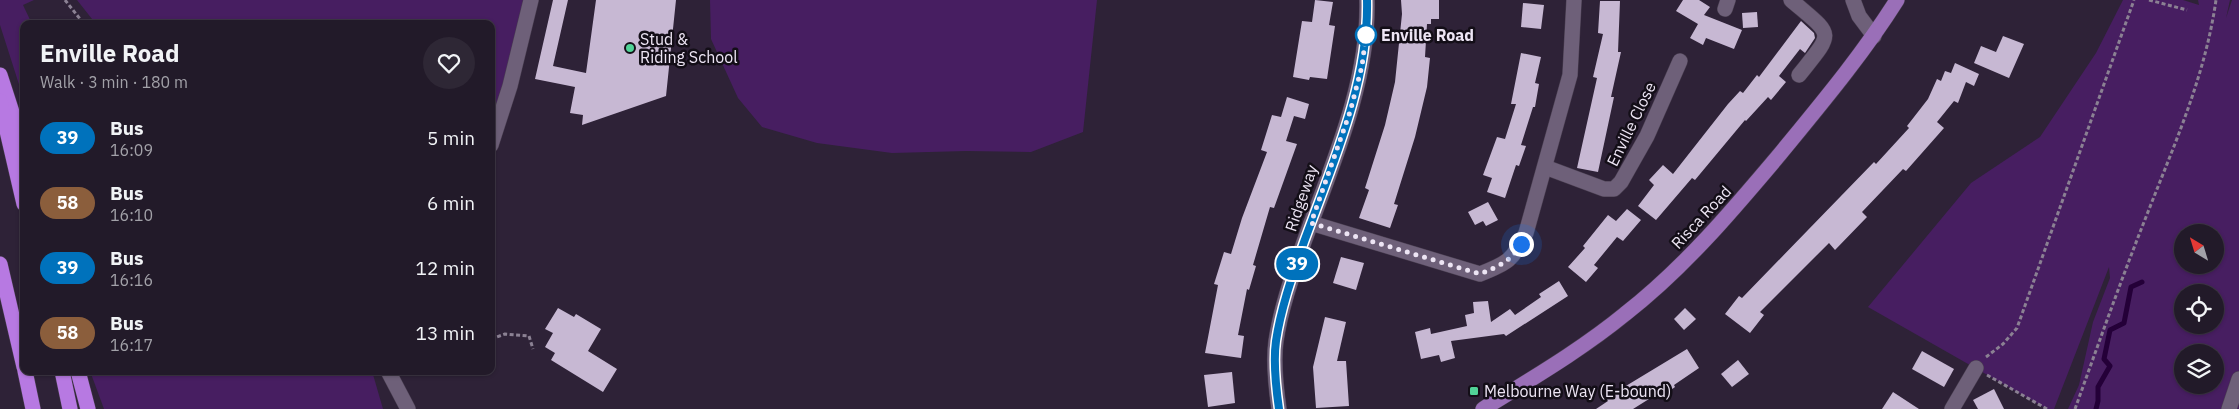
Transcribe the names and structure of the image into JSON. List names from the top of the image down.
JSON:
{
  "streets": {
    "main road": ["Risca Road"],
    "street": ["Enville Close", "Ridgeway"]
  },
  "places": {
    "other": ["Enville Road", "Stud & Riding School"],
    "transit": ["Melbourne Way (E-bound)"]
  },
  "lines": ["bus line 39"],
  "north": "top left",
  "page": {
    "on_map": "39",
    "heading": ["Enville Road", "Walk · 3 min · 180 m"],
    "list": [
      {
        "mark": "39",
        "name": "Bus",
        "note": "16:09",
        "value": "5 min"
      },
      {
        "mark": "58",
        "name": "Bus",
        "note": "16:10",
        "value": "6 min"
      },
      {
        "mark": "39",
        "name": "Bus",
        "note": "16:16",
        "value": "12 min"
      },
      {
        "mark": "58",
        "name": "Bus",
        "note": "16:17",
        "value": "13 min"
      }
    ]
  }
}
